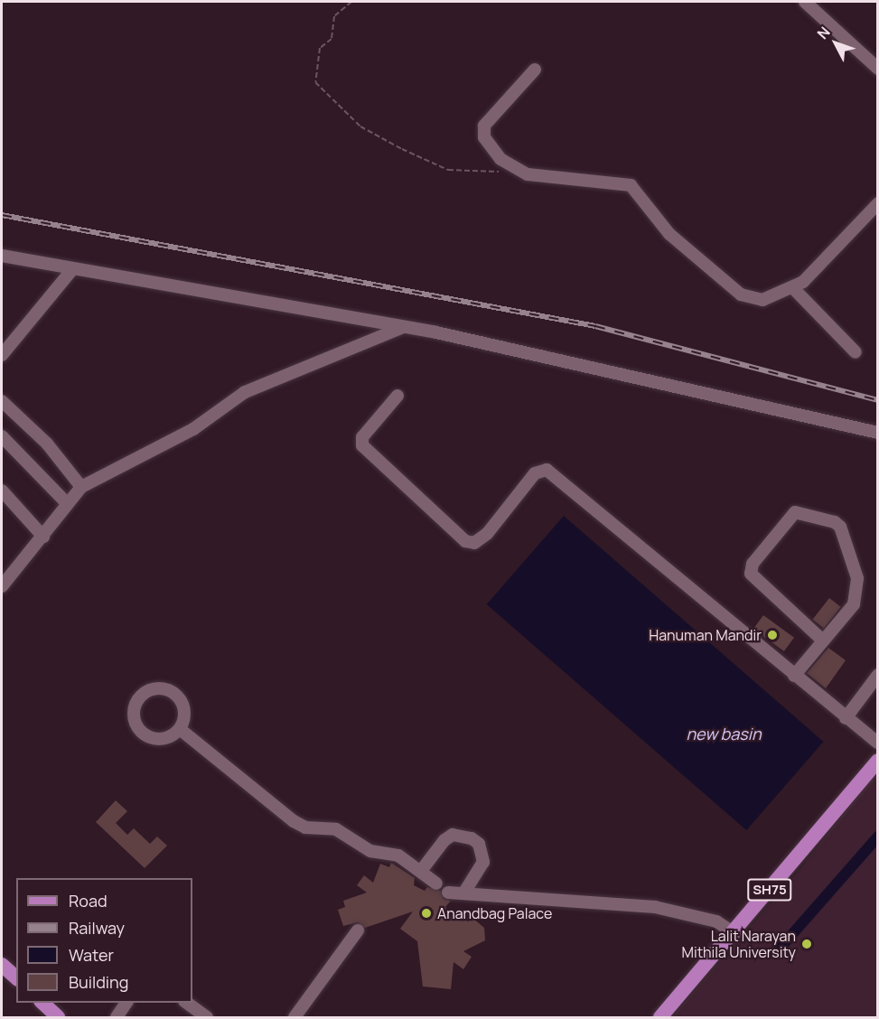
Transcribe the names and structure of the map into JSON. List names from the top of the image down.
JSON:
{
  "streets": {
    "main road": ["SH75"]
  },
  "water": ["new basin"],
  "places": ["Hanuman Mandir", "Anandbag Palace", "Lalit Narayan Mithila University"],
  "legend": [
    "Road",
    "Railway",
    "Water",
    "Building"
  ],
  "north": "top left"
}
